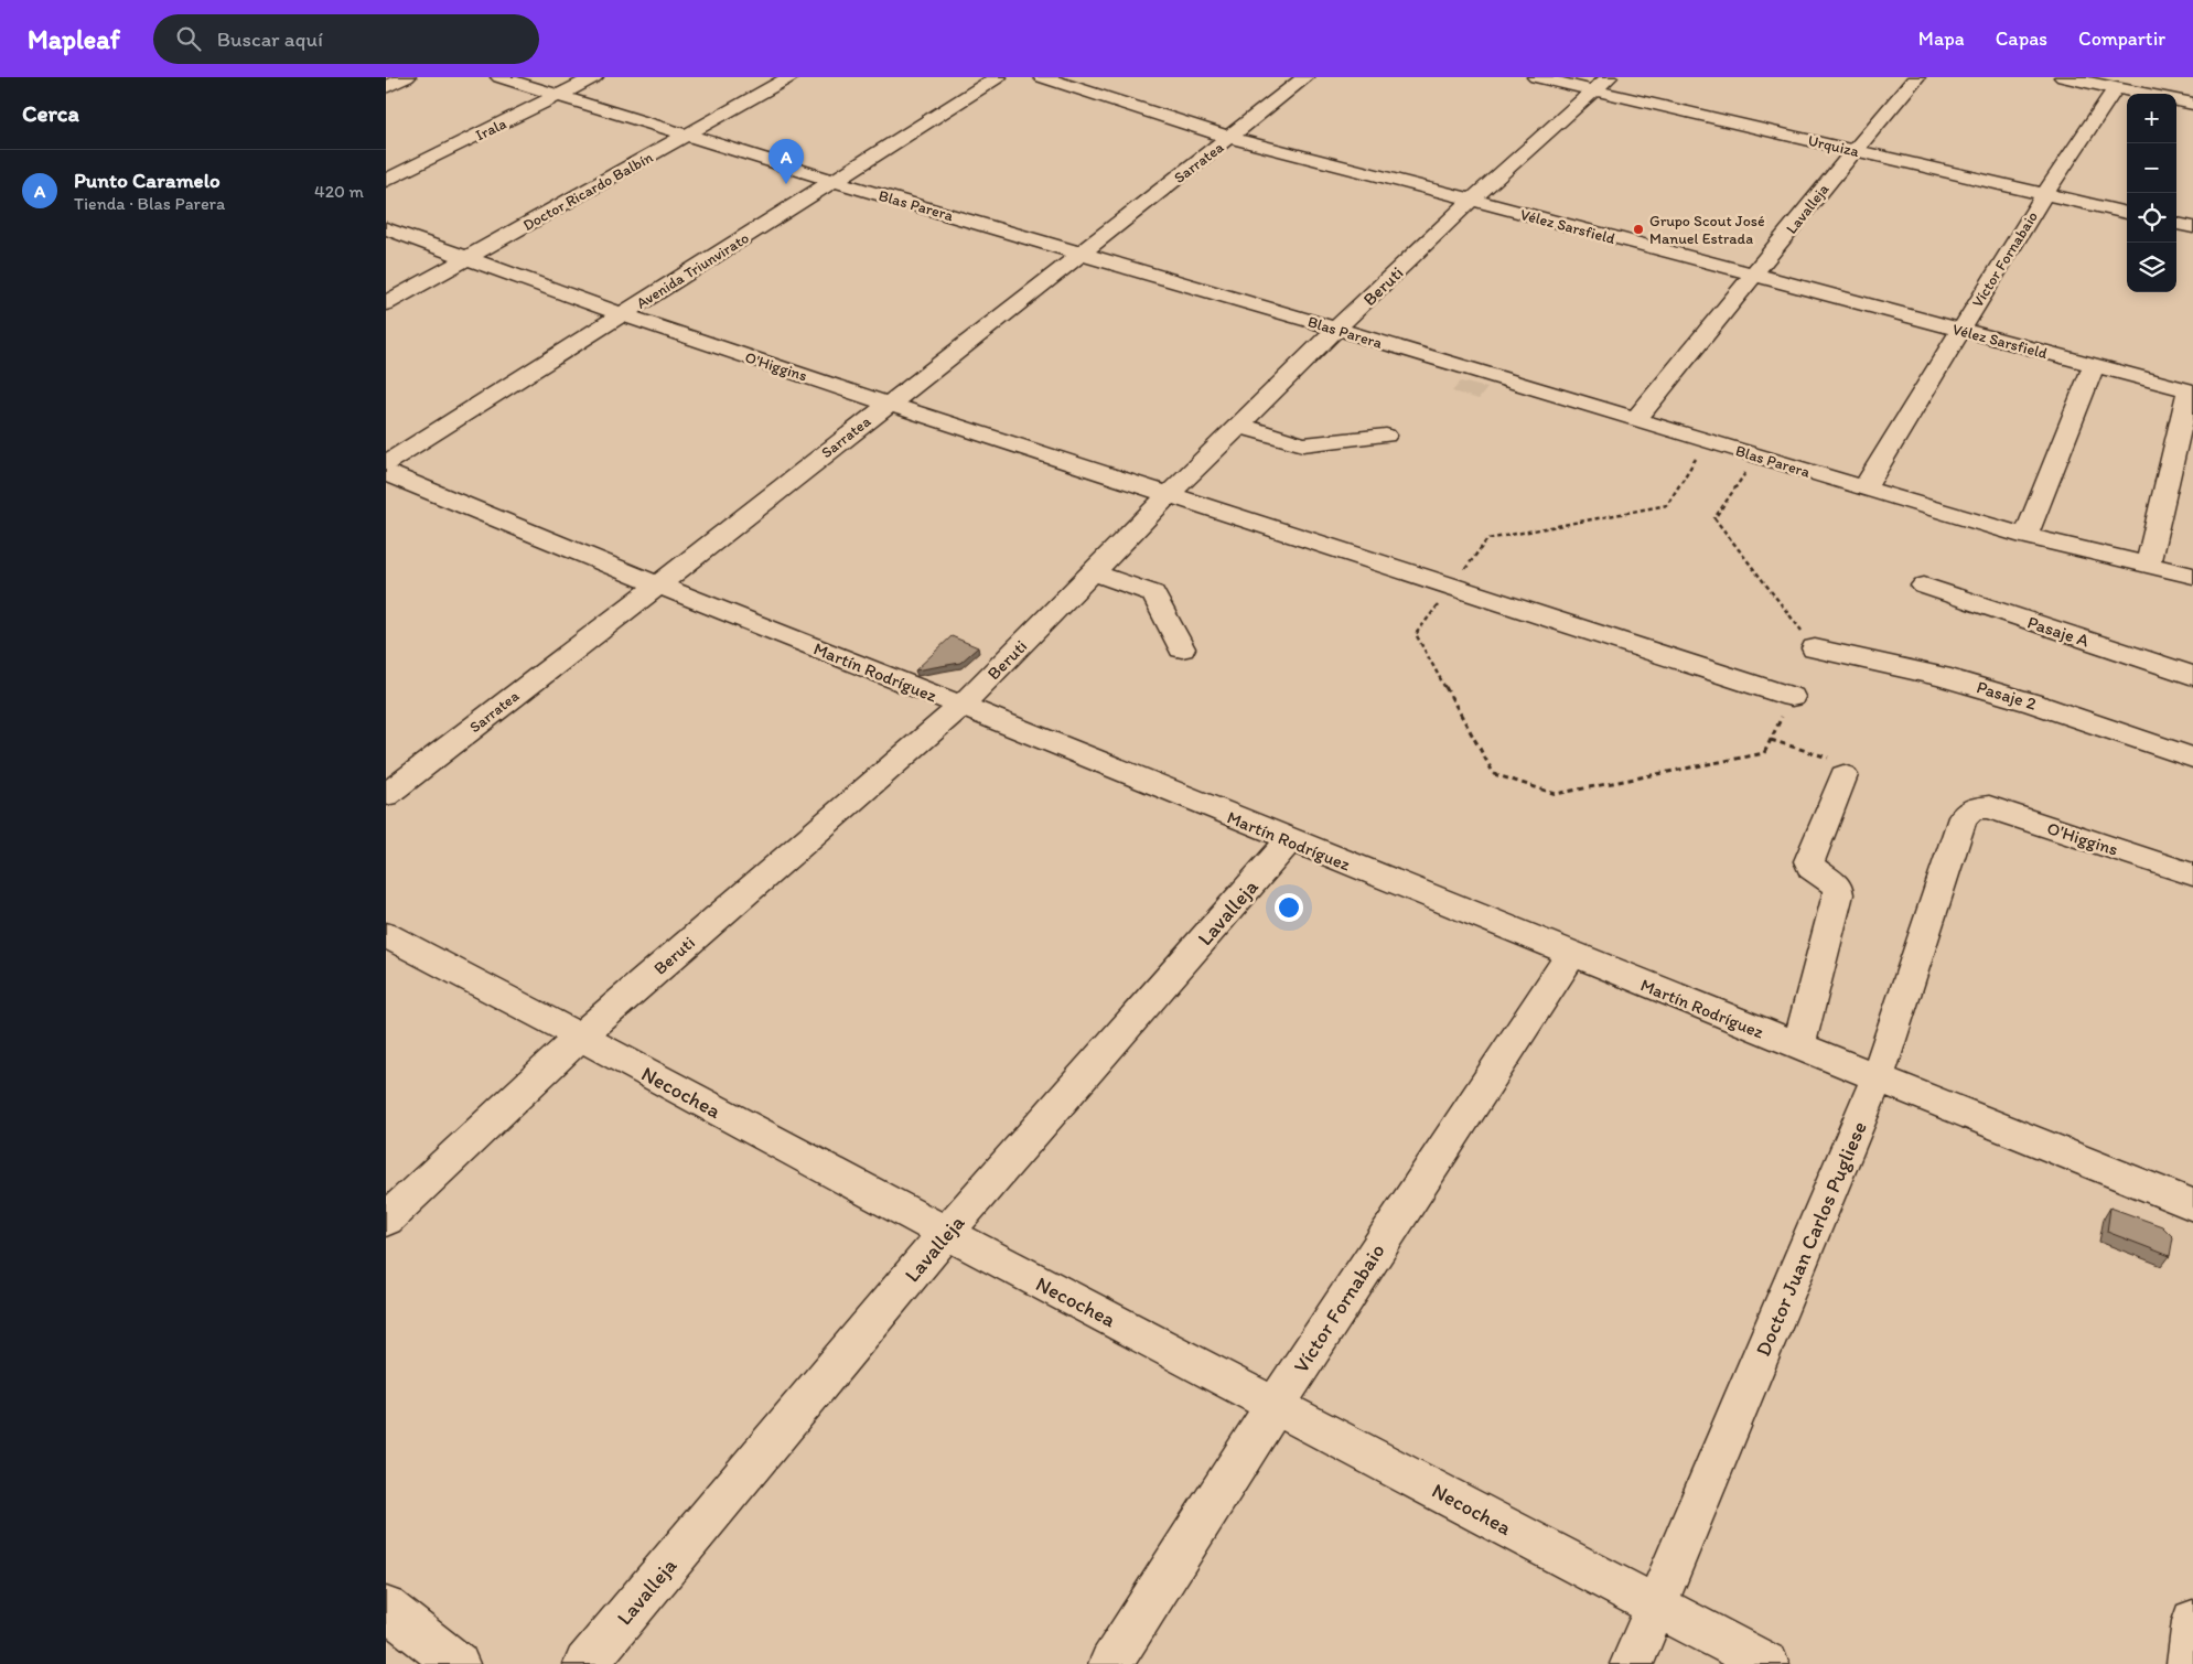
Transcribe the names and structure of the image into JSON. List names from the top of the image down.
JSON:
{
  "streets": {
    "street": [
      "Irala",
      "Urquiza",
      "Sarratea",
      "Doctor Ricardo Balbín",
      "Blas Parera",
      "Lavalleja",
      "Vélez Sarsfield",
      "Víctor Fornabaio",
      "Avenida Triunvirato",
      "Beruti",
      "O'Higgins",
      "Pasaje A",
      "Martín Rodríguez",
      "Pasaje 2",
      "Necochea",
      "Doctor Juan Carlos Pugliese"
    ]
  },
  "crossings": [
    ["Irala", "Blas Parera"],
    ["Urquiza", "Lavalleja"],
    ["Urquiza", "Víctor Fornabaio"],
    ["Urquiza", "Beruti"],
    ["Sarratea", "Blas Parera"],
    ["Sarratea", "Vélez Sarsfield"],
    ["Sarratea", "O'Higgins"],
    ["Sarratea", "Martín Rodríguez"],
    ["Doctor Ricardo Balbín", "Blas Parera"],
    ["Doctor Ricardo Balbín", "O'Higgins"],
    ["Blas Parera", "Lavalleja"],
    ["Blas Parera", "Víctor Fornabaio"],
    ["Blas Parera", "Avenida Triunvirato"],
    ["Blas Parera", "Beruti"],
    ["Lavalleja", "Vélez Sarsfield"],
    ["Lavalleja", "Martín Rodríguez"],
    ["Lavalleja", "Necochea"],
    ["Vélez Sarsfield", "Víctor Fornabaio"],
    ["Vélez Sarsfield", "Beruti"],
    ["Víctor Fornabaio", "Martín Rodríguez"],
    ["Víctor Fornabaio", "Necochea"],
    ["Avenida Triunvirato", "O'Higgins"],
    ["Beruti", "O'Higgins"],
    ["Beruti", "Martín Rodríguez"],
    ["Beruti", "Necochea"],
    ["O'Higgins", "Doctor Juan Carlos Pugliese"],
    ["Martín Rodríguez", "Doctor Juan Carlos Pugliese"],
    ["Necochea", "Doctor Juan Carlos Pugliese"]
  ],
  "places": ["Grupo Scout José Manuel Estrada"],
  "page": {
    "header": "Mapleaf",
    "search": "Buscar aquí",
    "nav": ["Mapa", "Capas", "Compartir"],
    "heading": "Cerca",
    "map_buttons": ["+", "−"],
    "pins": "A",
    "list": [
      {
        "mark": "A",
        "name": "Punto Caramelo",
        "note": "Tienda · Blas Parera",
        "value": "420 m"
      }
    ]
  }
}
